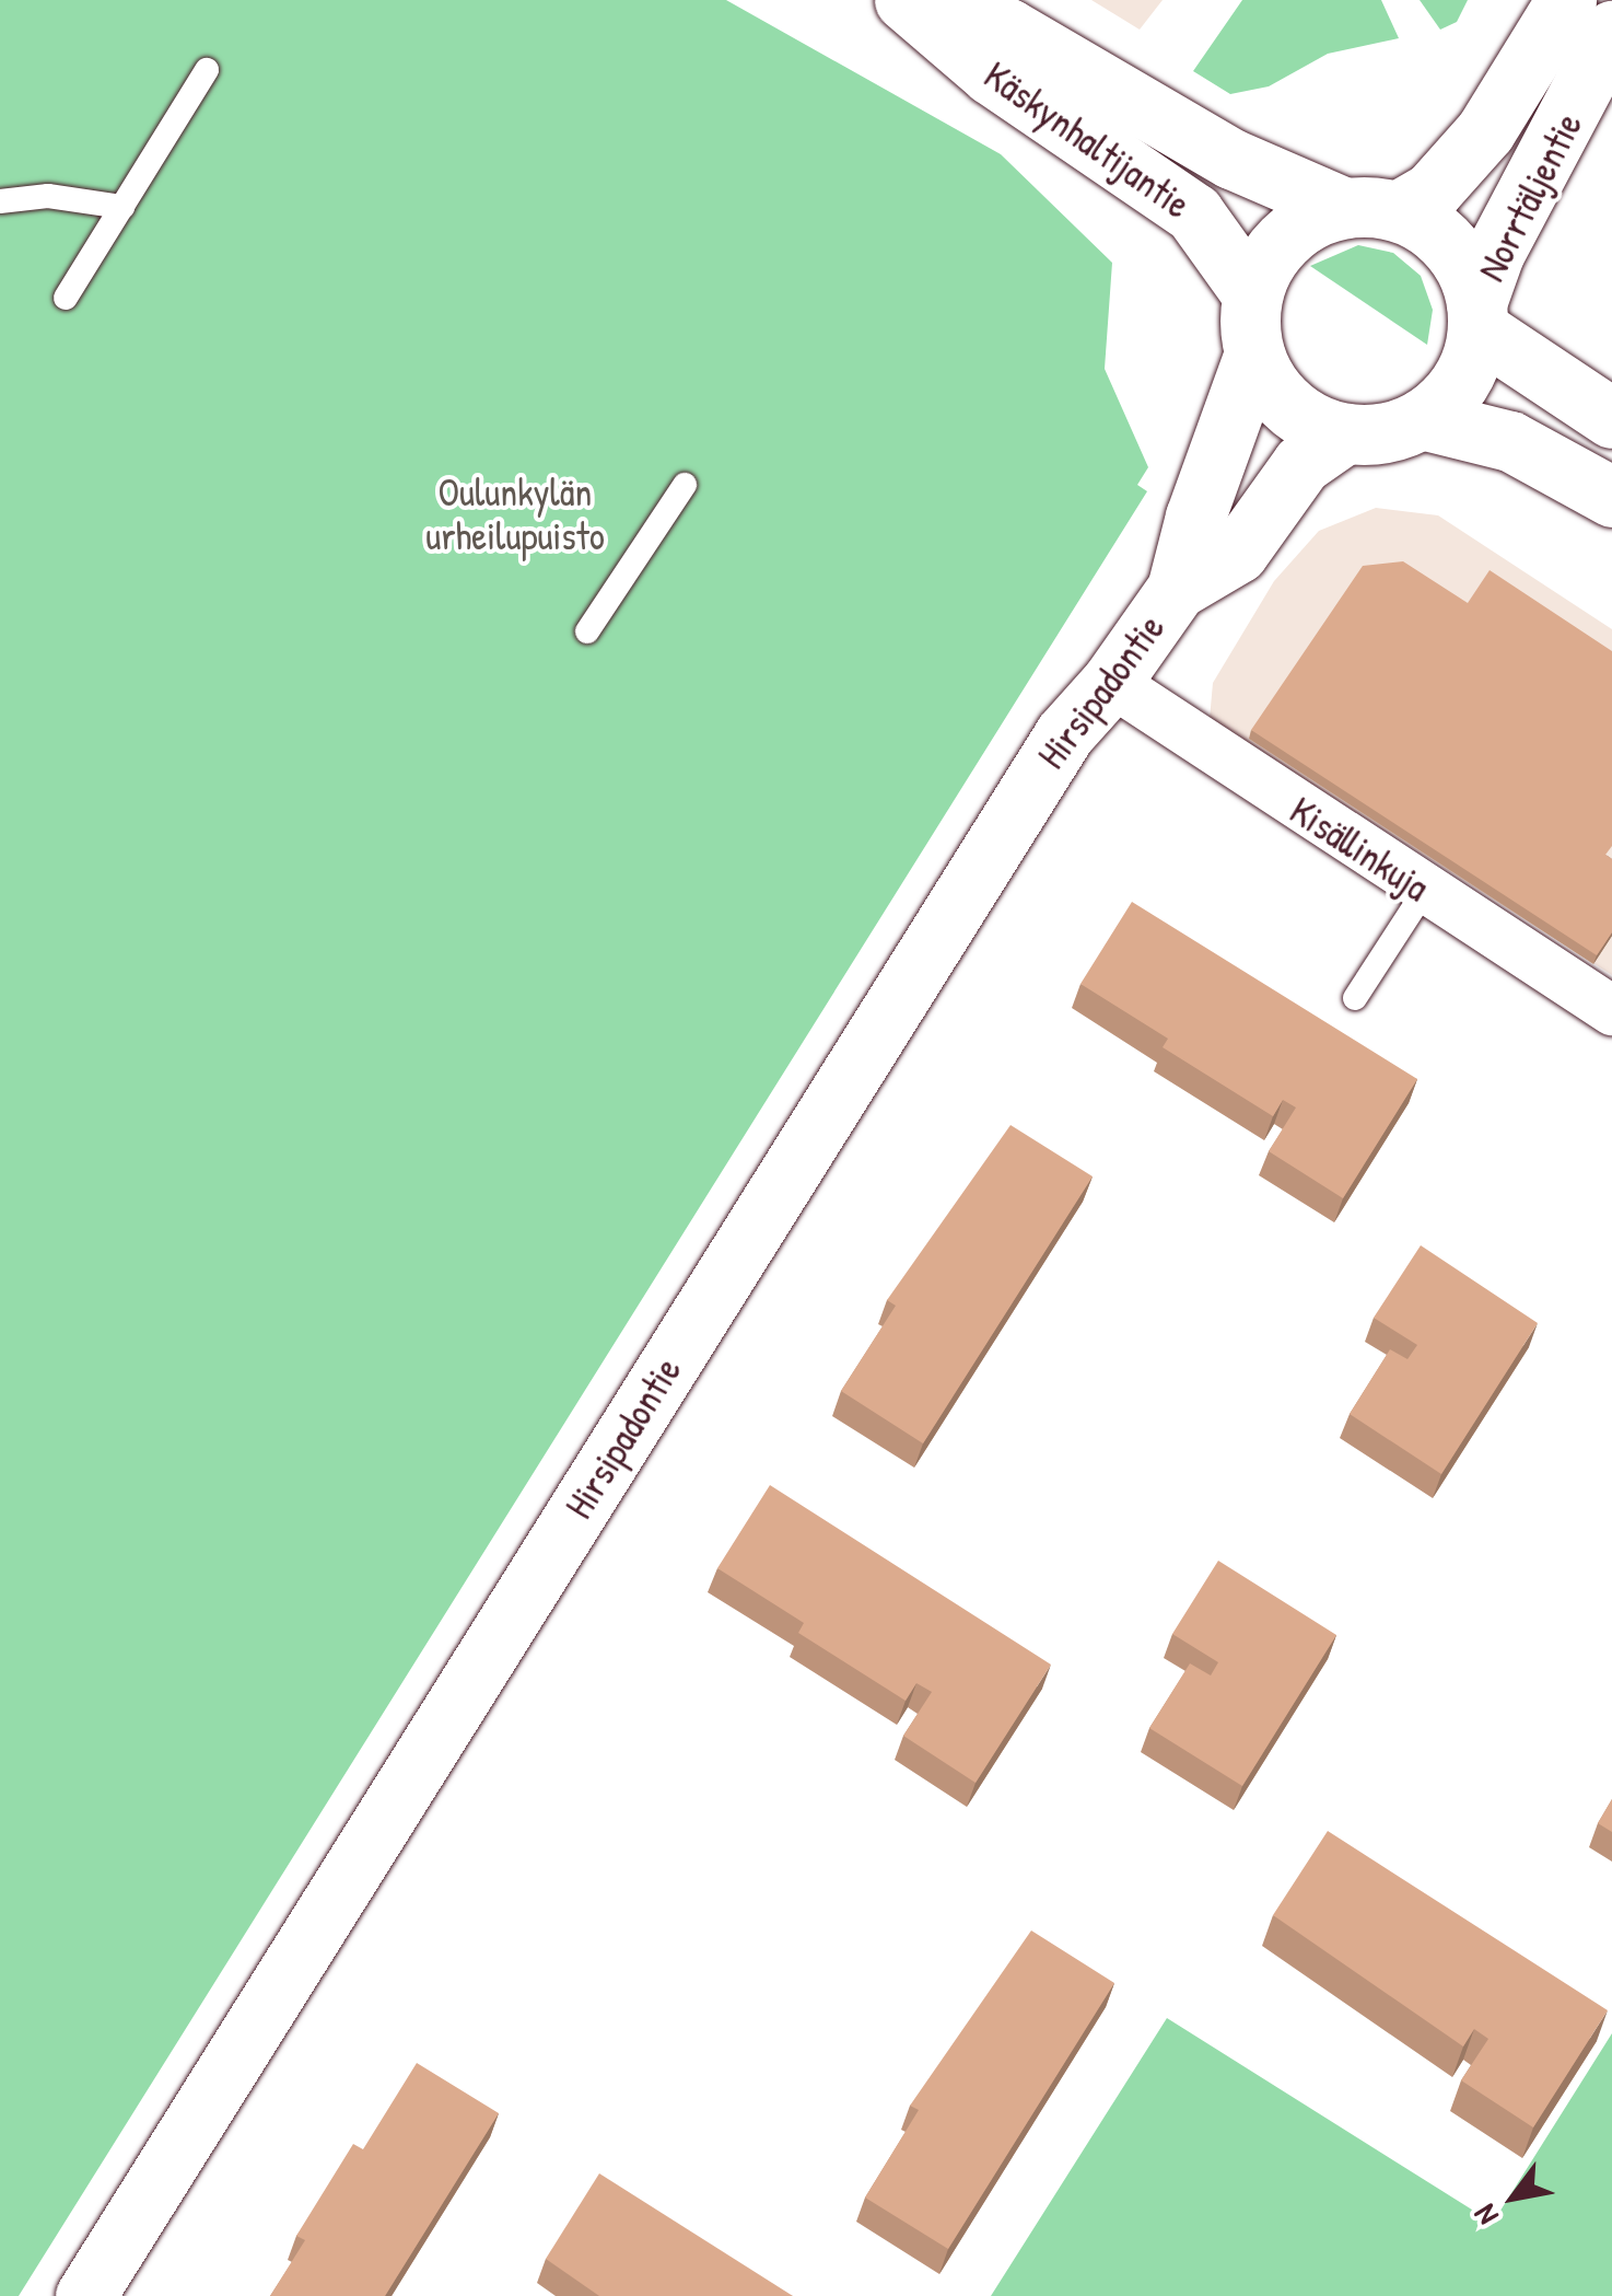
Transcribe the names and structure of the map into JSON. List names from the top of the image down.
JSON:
{
  "streets": {
    "street": [
      "Käskynhaltijantie",
      "Norrtäljentie",
      "Hirsipadontie",
      "Kisällinkuja"
    ]
  },
  "crossings": [
    ["Käskynhaltijantie", "Norrtäljentie"],
    ["Käskynhaltijantie", "Hirsipadontie"],
    ["Norrtäljentie", "Hirsipadontie"],
    ["Hirsipadontie", "Kisällinkuja"]
  ],
  "parks": ["Oulunkylän urheilupuisto"],
  "north": "bottom left"
}
